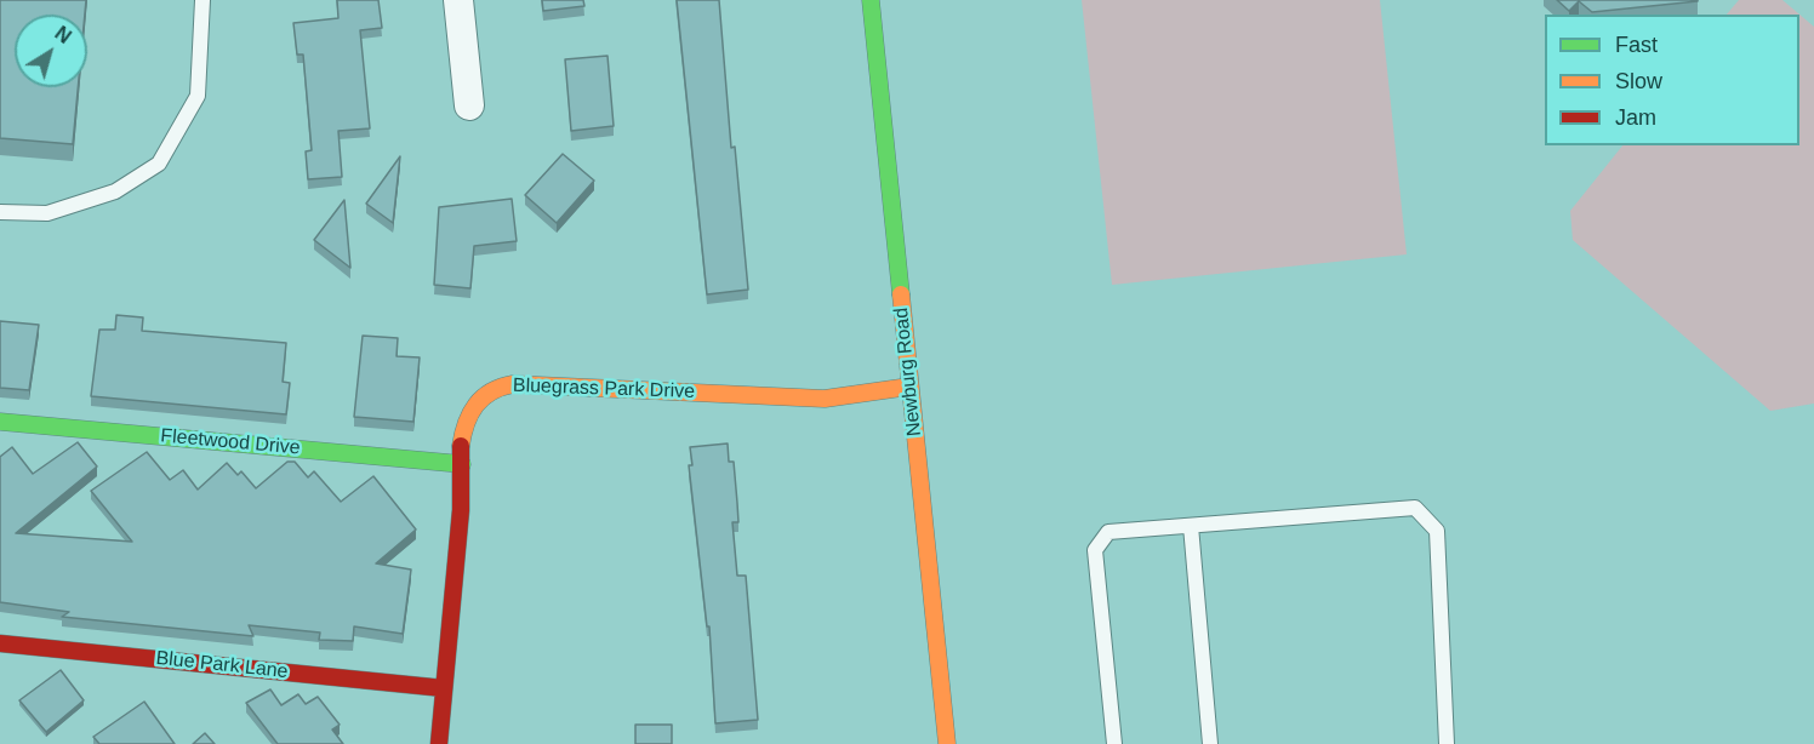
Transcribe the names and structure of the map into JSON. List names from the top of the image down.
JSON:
{
  "streets": {
    "street": [
      "Newburg Road",
      "Bluegrass Park Drive",
      "Fleetwood Drive",
      "Blue Park Lane"
    ]
  },
  "crossings": [
    ["Newburg Road", "Bluegrass Park Drive"],
    ["Bluegrass Park Drive", "Fleetwood Drive"],
    ["Bluegrass Park Drive", "Blue Park Lane"]
  ],
  "legend": ["Fast", "Slow", "Jam"],
  "north": "top right"
}
